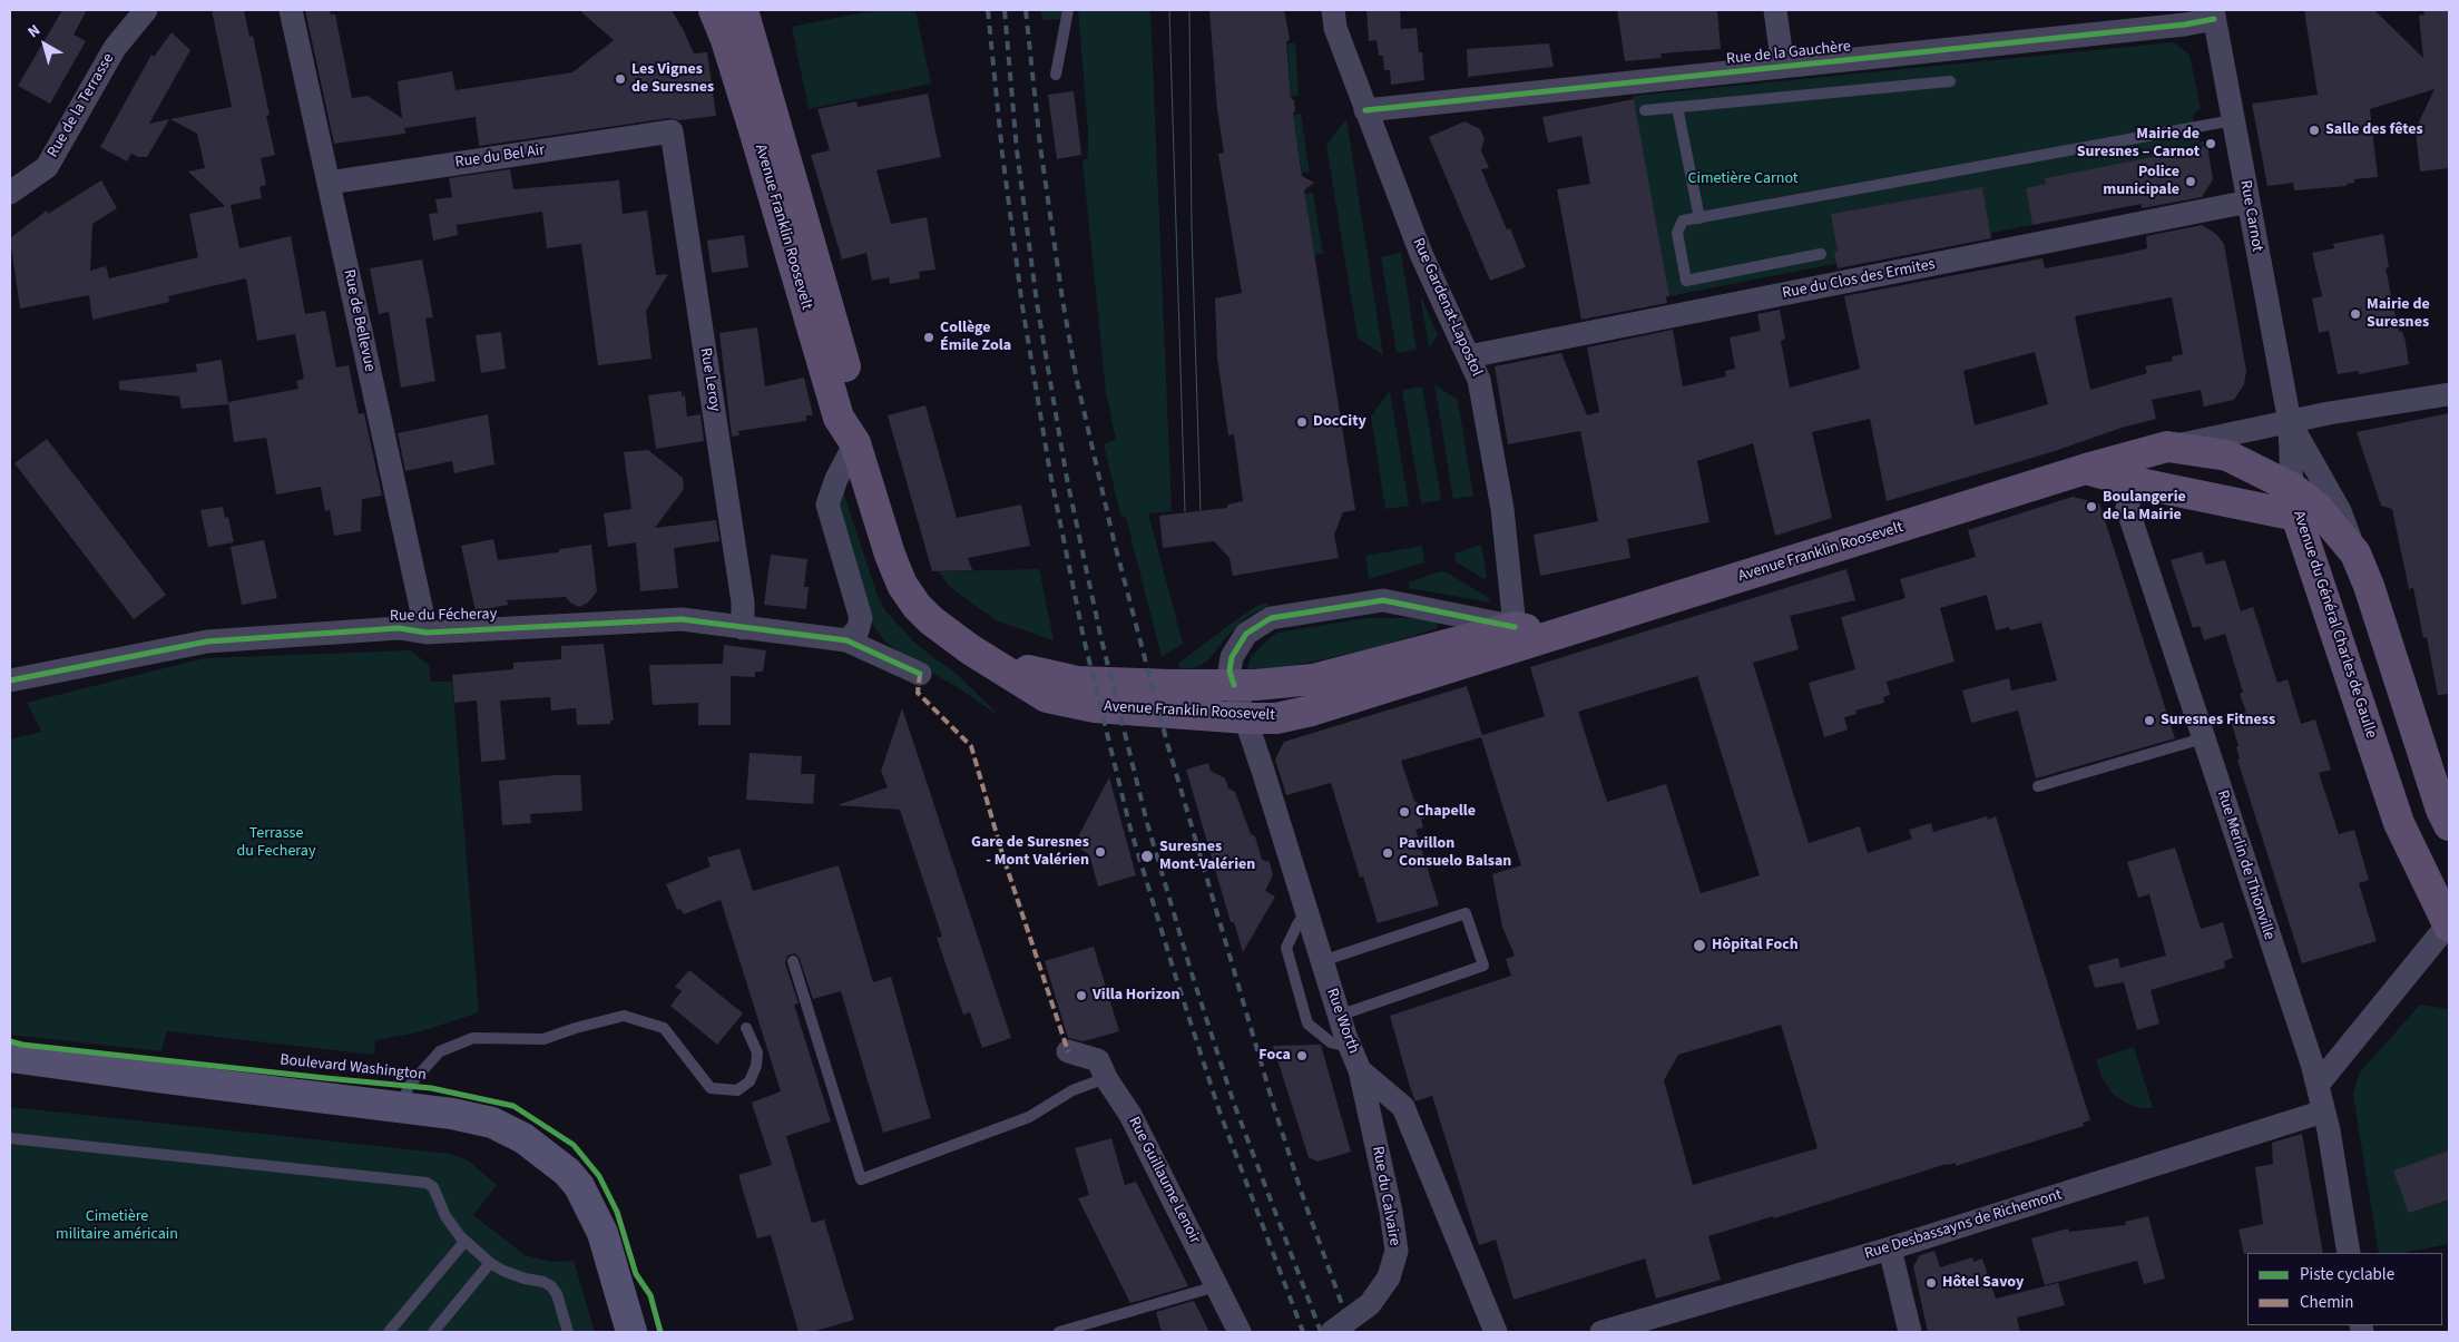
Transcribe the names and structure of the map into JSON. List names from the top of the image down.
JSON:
{
  "streets": {
    "main road": ["Avenue Franklin Roosevelt", "Avenue du Général Charles de Gaulle"],
    "street": [
      "Rue de la Gauchère",
      "Rue de la Terrasse",
      "Rue du Bel Air",
      "Rue Carnot",
      "Rue du Clos des Ermites",
      "Rue Gardenat-Lapostol",
      "Rue de Bellevue",
      "Rue Leroy",
      "Rue du Fécheray",
      "Rue Merlin de Thionville",
      "Rue Worth",
      "Boulevard Washington",
      "Rue Guillaume Lenoir",
      "Rue du Calvaire",
      "Rue Desbassayns de Richemont"
    ]
  },
  "crossings": [
    ["Rue de la Gauchère", "Rue Carnot"],
    ["Rue de la Gauchère", "Rue Gardenat-Lapostol"],
    ["Rue du Bel Air", "Rue de Bellevue"],
    ["Rue du Bel Air", "Rue Leroy"],
    ["Rue Carnot", "Avenue Franklin Roosevelt"],
    ["Rue Carnot", "Rue du Clos des Ermites"],
    ["Avenue Franklin Roosevelt", "Rue Gardenat-Lapostol"],
    ["Avenue Franklin Roosevelt", "Avenue du Général Charles de Gaulle"],
    ["Avenue Franklin Roosevelt", "Rue Worth"],
    ["Rue du Clos des Ermites", "Rue Gardenat-Lapostol"],
    ["Rue de Bellevue", "Rue du Fécheray"],
    ["Rue Leroy", "Rue du Fécheray"],
    ["Rue Merlin de Thionville", "Rue Desbassayns de Richemont"],
    ["Rue Worth", "Rue du Calvaire"]
  ],
  "parks": ["Cimetière Carnot", "Terrasse du Fecheray", "Cimetière militaire américain"],
  "places": [
    "Les Vignes de Suresnes",
    "Salle des fêtes",
    "Mairie de Suresnes – Carnot",
    "Police municipale",
    "Mairie de Suresnes",
    "Collège Émile Zola",
    "DocCity",
    "Boulangerie de la Mairie",
    "Suresnes Fitness",
    "Chapelle",
    "Gare de Suresnes - Mont Valérien",
    "Pavillon Consuelo Balsan",
    "Suresnes Mont-Valérien",
    "Hôpital Foch",
    "Villa Horizon",
    "Foca",
    "Hôtel Savoy"
  ],
  "legend": ["Piste cyclable", "Chemin"],
  "north": "top left"
}
